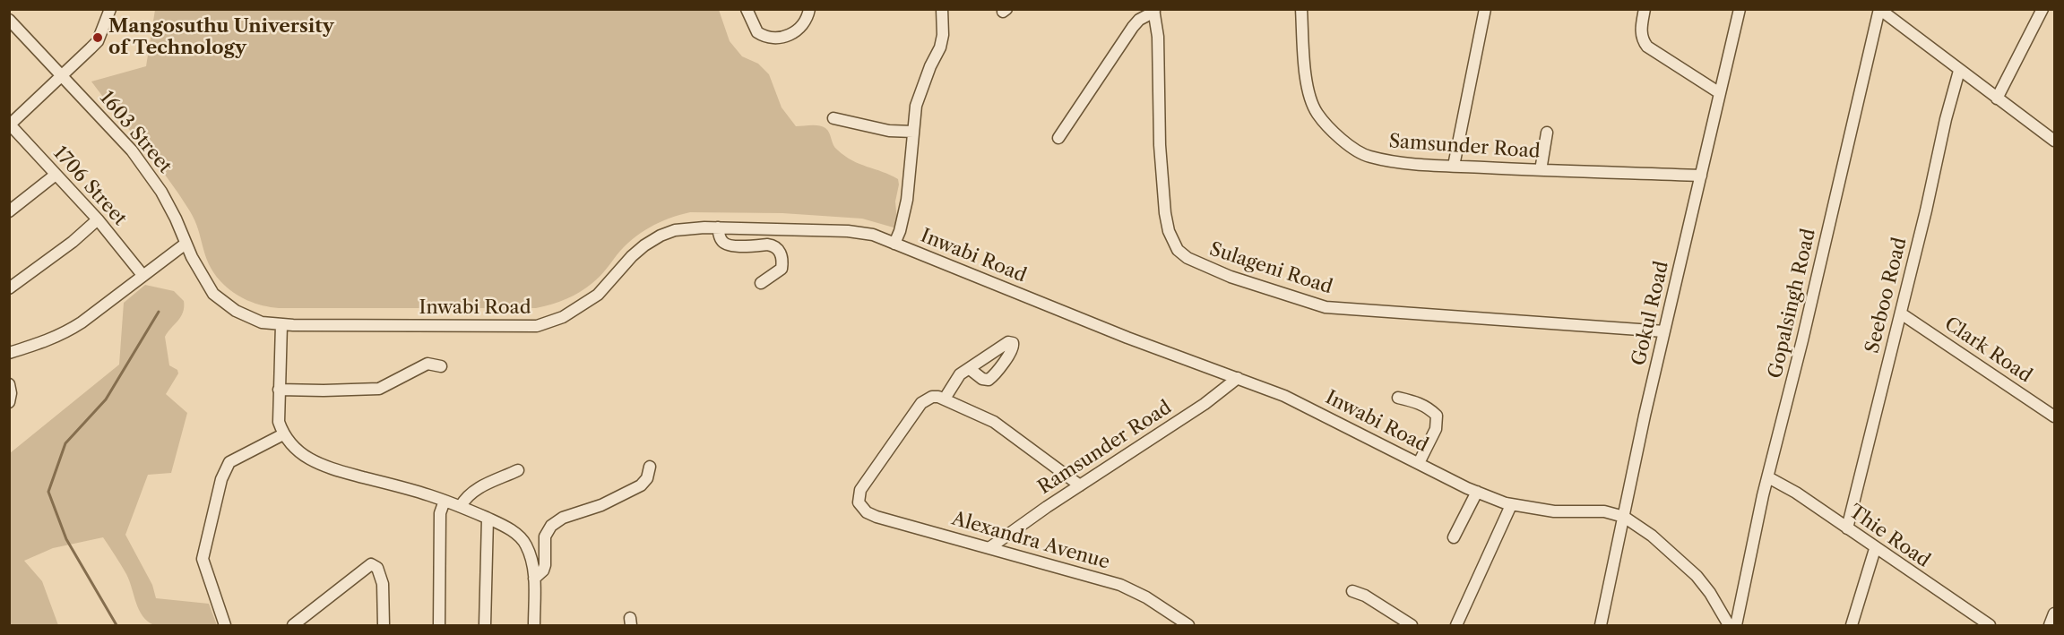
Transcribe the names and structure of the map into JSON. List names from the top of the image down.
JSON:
{
  "streets": {
    "street": [
      "1603 Street",
      "Samsunder Road",
      "1706 Street",
      "Inwabi Road",
      "Sulageni Road",
      "Seeboo Road",
      "Gopalsingh Road",
      "Gokul Road",
      "Clark Road",
      "Ramsunder Road",
      "Thie Road",
      "Alexandra Avenue"
    ]
  },
  "crossings": [
    ["1603 Street", "Inwabi Road"],
    ["Samsunder Road", "Gokul Road"],
    ["Inwabi Road", "Gokul Road"],
    ["Inwabi Road", "Ramsunder Road"],
    ["Sulageni Road", "Gokul Road"],
    ["Seeboo Road", "Clark Road"],
    ["Seeboo Road", "Thie Road"],
    ["Gopalsingh Road", "Thie Road"],
    ["Ramsunder Road", "Alexandra Avenue"]
  ],
  "places": ["Mangosuthu University of Technology"]
}
